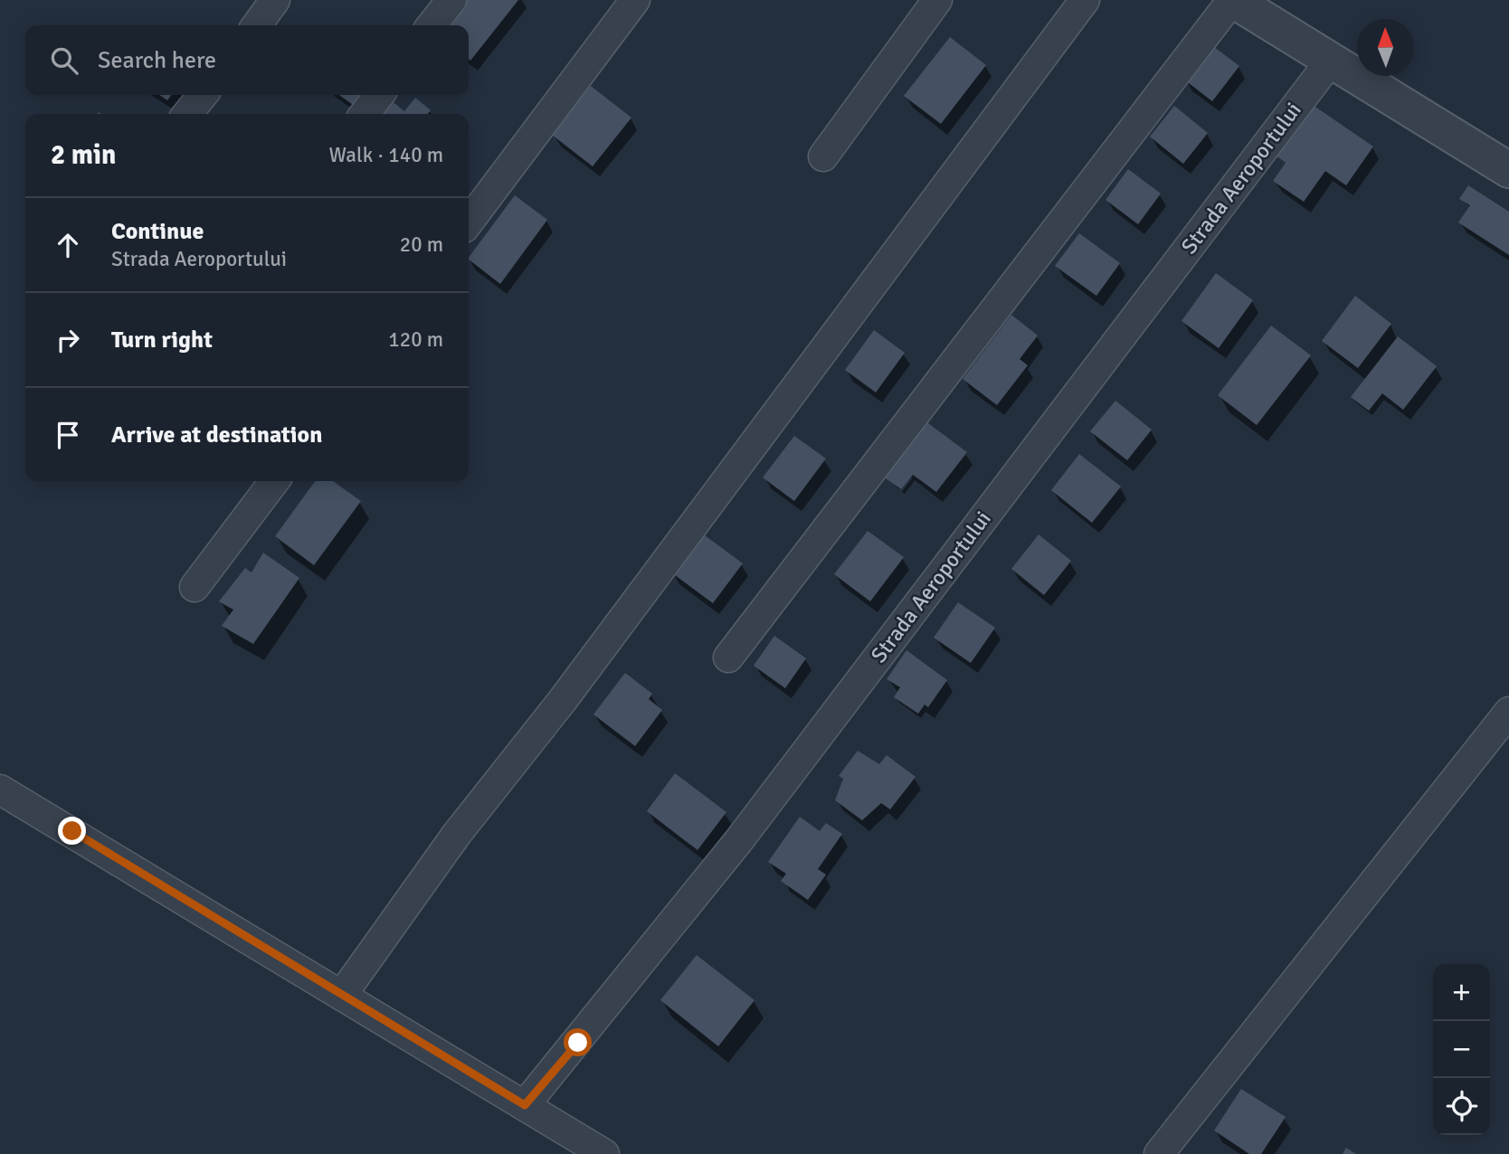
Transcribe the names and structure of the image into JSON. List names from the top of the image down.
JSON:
{
  "streets": {
    "street": ["Strada Aeroportului"]
  },
  "north": "top",
  "page": {
    "search": "Search here",
    "heading": ["2 min", "Walk · 140 m"],
    "list": [
      ["Continue", "Strada Aeroportului", "20 m"],
      ["Turn right", "120 m"],
      "Arrive at destination"
    ],
    "map_buttons": ["+", "−"]
  }
}
